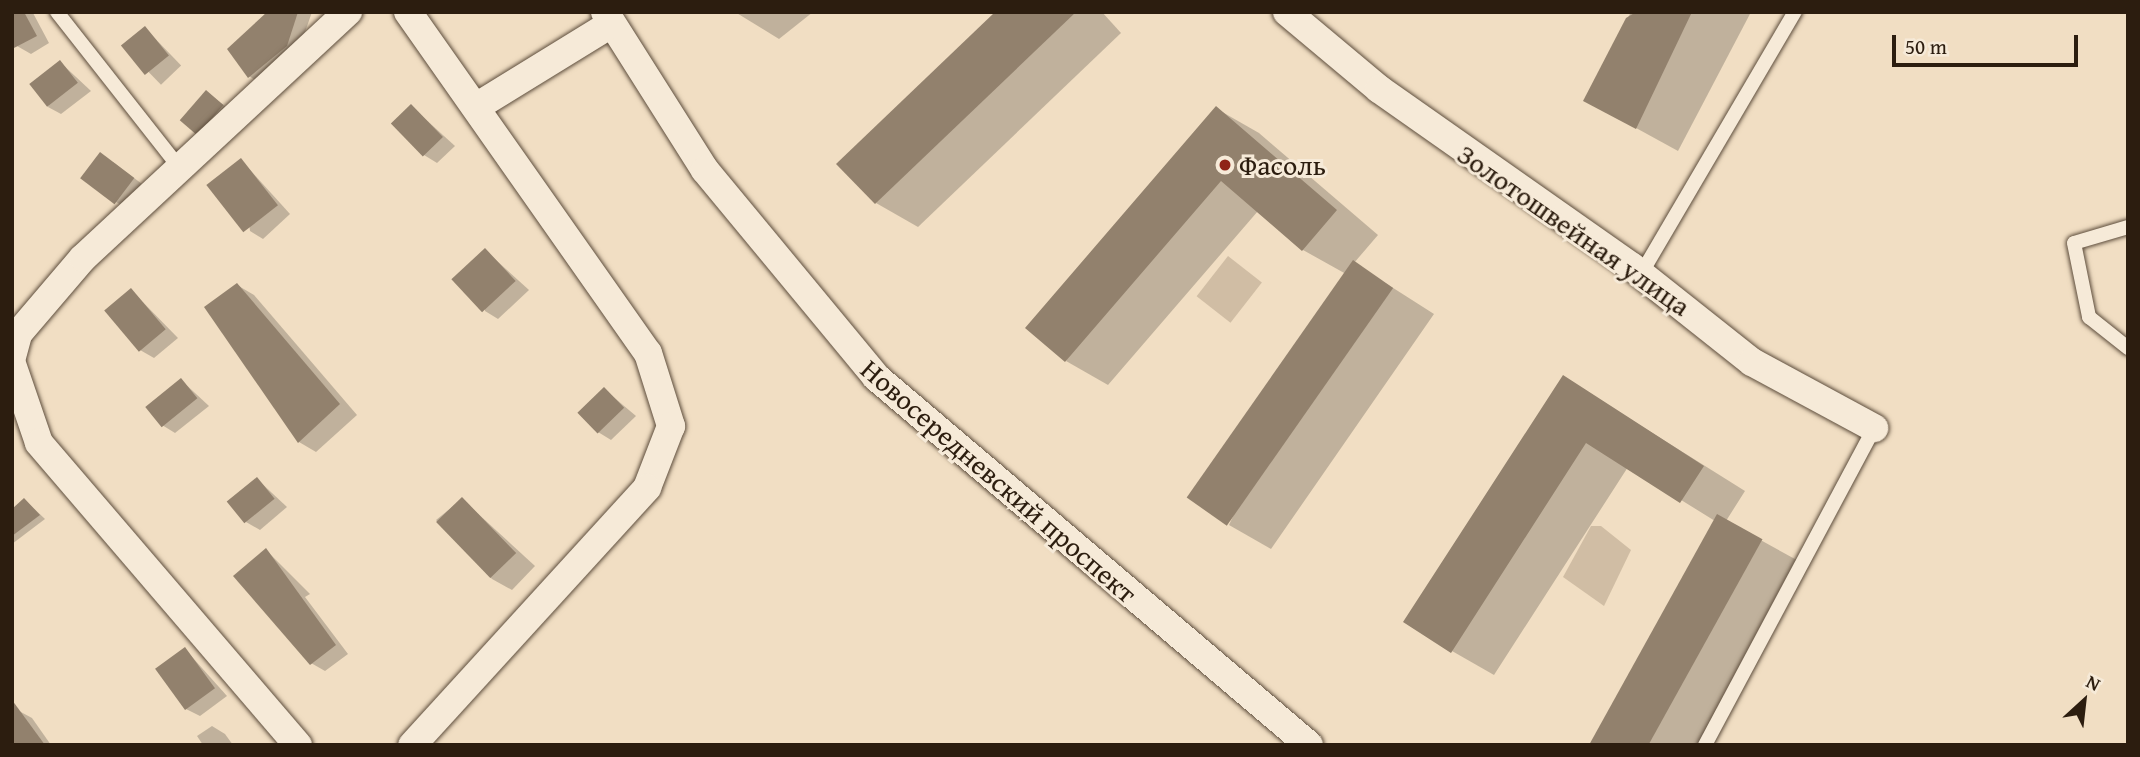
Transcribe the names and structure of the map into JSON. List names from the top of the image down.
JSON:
{
  "streets": {
    "street": ["Золотошвейная улица", "Новосередневский проспект"]
  },
  "places": ["Фасоль"],
  "scale_bar": "50 m",
  "north": "top right"
}
